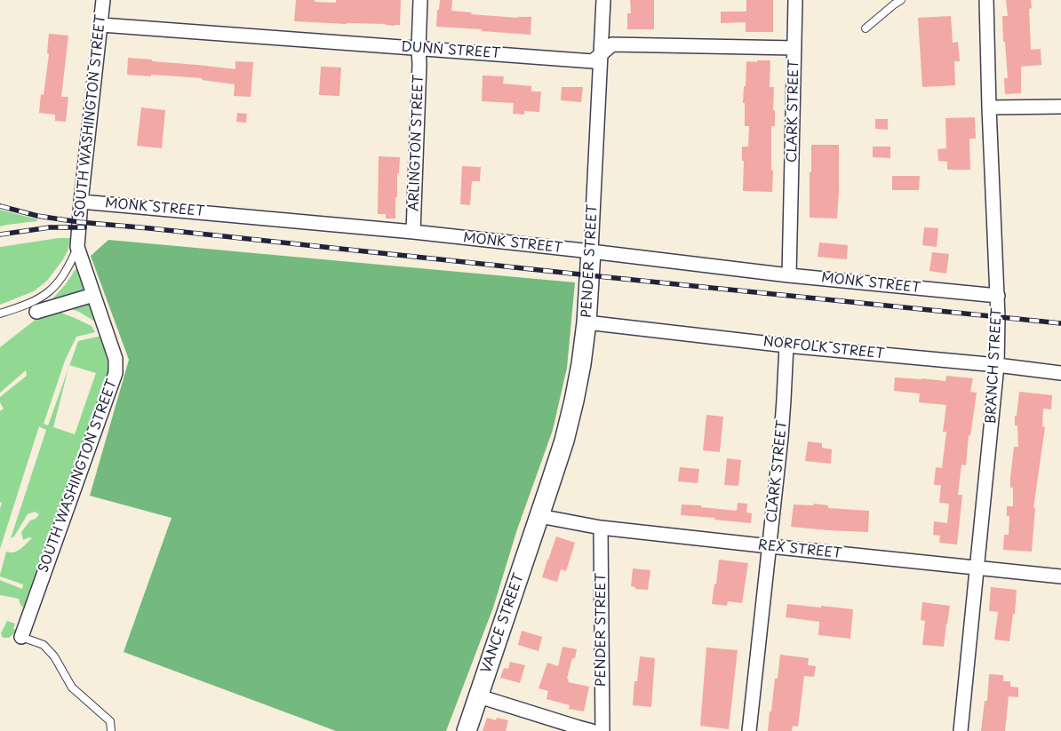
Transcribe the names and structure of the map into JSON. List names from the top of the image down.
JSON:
{
  "streets": {
    "street": [
      "DUNN STREET",
      "CLARK STREET",
      "SOUTH WASHINGTON STREET",
      "ARLINGTON STREET",
      "MONK STREET",
      "PENDER STREET",
      "NORFOLK STREET",
      "BRANCH STREET",
      "REX STREET",
      "VANCE STREET"
    ]
  },
  "crossings": [
    ["DUNN STREET", "CLARK STREET"],
    ["DUNN STREET", "SOUTH WASHINGTON STREET"],
    ["DUNN STREET", "ARLINGTON STREET"],
    ["DUNN STREET", "PENDER STREET"],
    ["CLARK STREET", "MONK STREET"],
    ["CLARK STREET", "NORFOLK STREET"],
    ["CLARK STREET", "REX STREET"],
    ["SOUTH WASHINGTON STREET", "MONK STREET"],
    ["ARLINGTON STREET", "MONK STREET"],
    ["MONK STREET", "PENDER STREET"],
    ["MONK STREET", "BRANCH STREET"],
    ["PENDER STREET", "NORFOLK STREET"],
    ["PENDER STREET", "REX STREET"],
    ["PENDER STREET", "VANCE STREET"],
    ["NORFOLK STREET", "BRANCH STREET"],
    ["BRANCH STREET", "REX STREET"],
    ["REX STREET", "VANCE STREET"]
  ]
}
